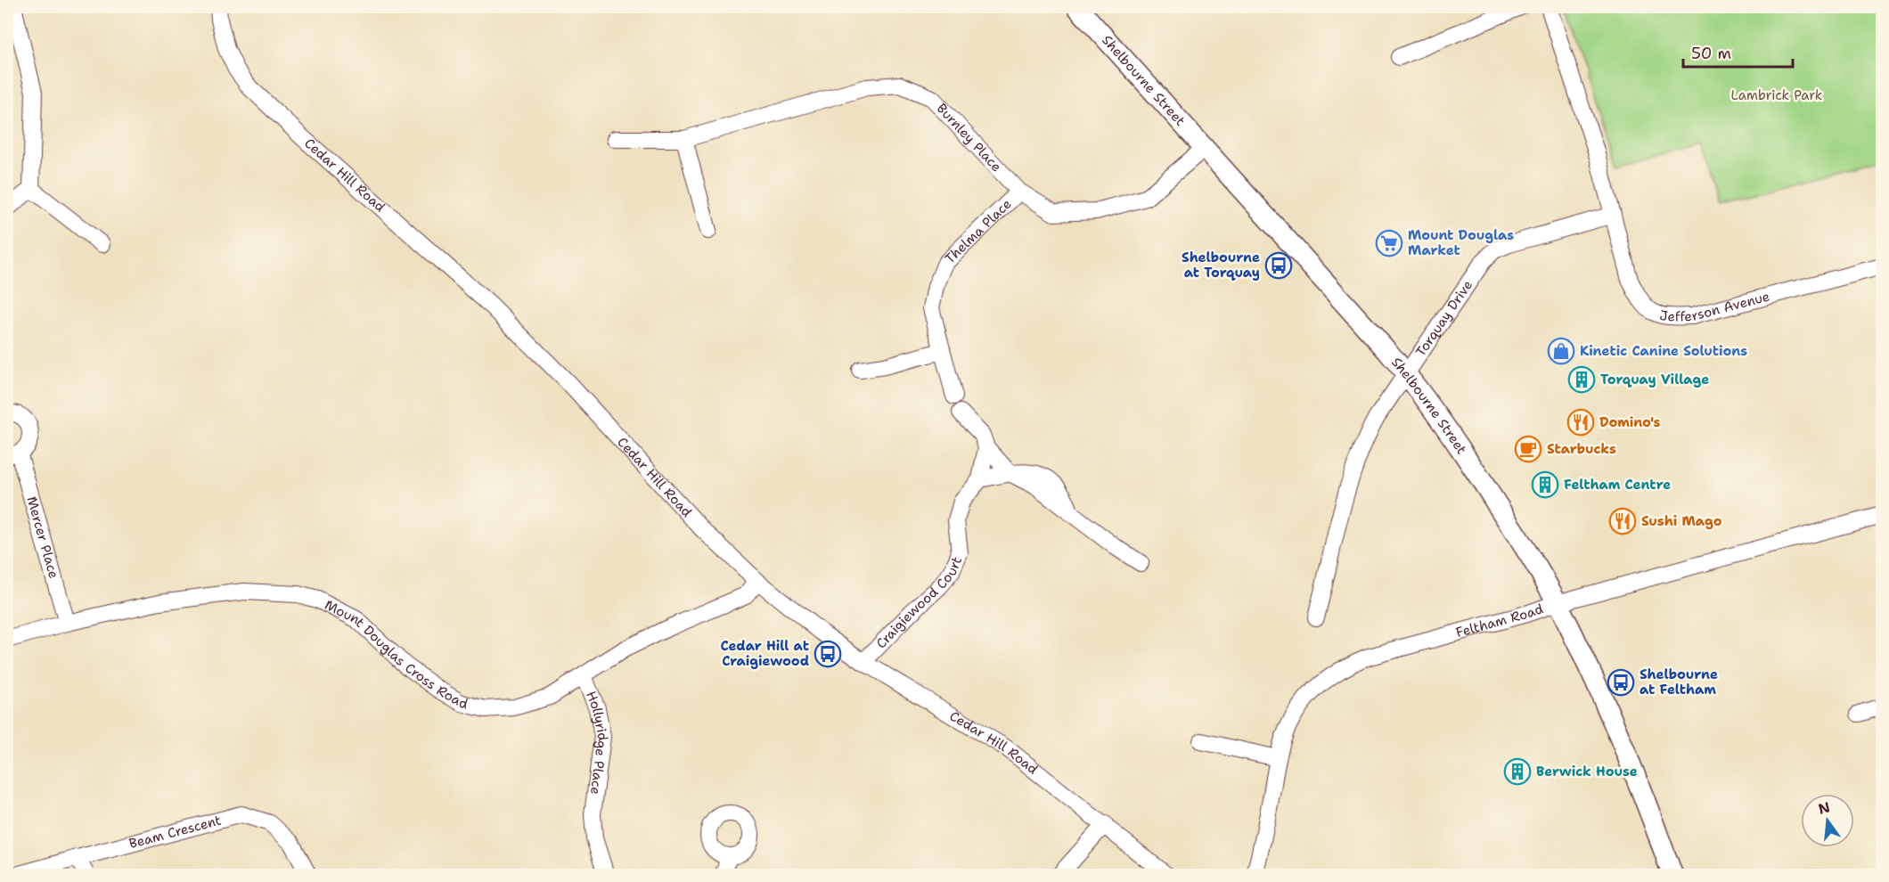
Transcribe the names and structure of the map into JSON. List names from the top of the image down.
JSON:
{
  "streets": {
    "main road": ["Shelbourne Street"],
    "street": [
      "Burnley Place",
      "Cedar Hill Road",
      "Thelma Place",
      "Jefferson Avenue",
      "Torquay Drive",
      "Mercer Place",
      "Craigiewood Court",
      "Feltham Road",
      "Mount Douglas Cross Road",
      "Hollyridge Place",
      "Beam Crescent"
    ]
  },
  "crossings": [
    ["Shelbourne Street", "Burnley Place"],
    ["Shelbourne Street", "Torquay Drive"],
    ["Shelbourne Street", "Feltham Road"],
    ["Burnley Place", "Thelma Place"],
    ["Cedar Hill Road", "Craigiewood Court"],
    ["Cedar Hill Road", "Mount Douglas Cross Road"],
    ["Jefferson Avenue", "Torquay Drive"],
    ["Mercer Place", "Mount Douglas Cross Road"],
    ["Mount Douglas Cross Road", "Hollyridge Place"]
  ],
  "parks": ["Lambrick Park"],
  "places": {
    "supermarket": ["Mount Douglas Market"],
    "bus stop": ["Shelbourne at Torquay", "Cedar Hill at Craigiewood", "Shelbourne at Feltham"],
    "shop": ["Kinetic Canine Solutions"],
    "building": ["Torquay Village", "Feltham Centre", "Berwick House"],
    "restaurant": ["Domino's", "Sushi Mago"],
    "cafe": ["Starbucks"]
  },
  "scale_bar": "50 m",
  "north": "top"
}
